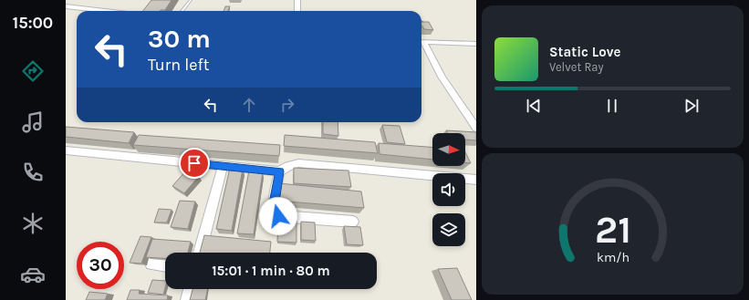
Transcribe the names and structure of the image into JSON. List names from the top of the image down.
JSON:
{
  "north": "right",
  "page": {
    "tabs": "15:00",
    "turn": ["30 m", "Turn left"],
    "song": ["Static Love", "Velvet Ray"],
    "limit": "30",
    "trip": "15:01 · 1 min · 80 m",
    "gauge": ["21", "km/h"]
  }
}
